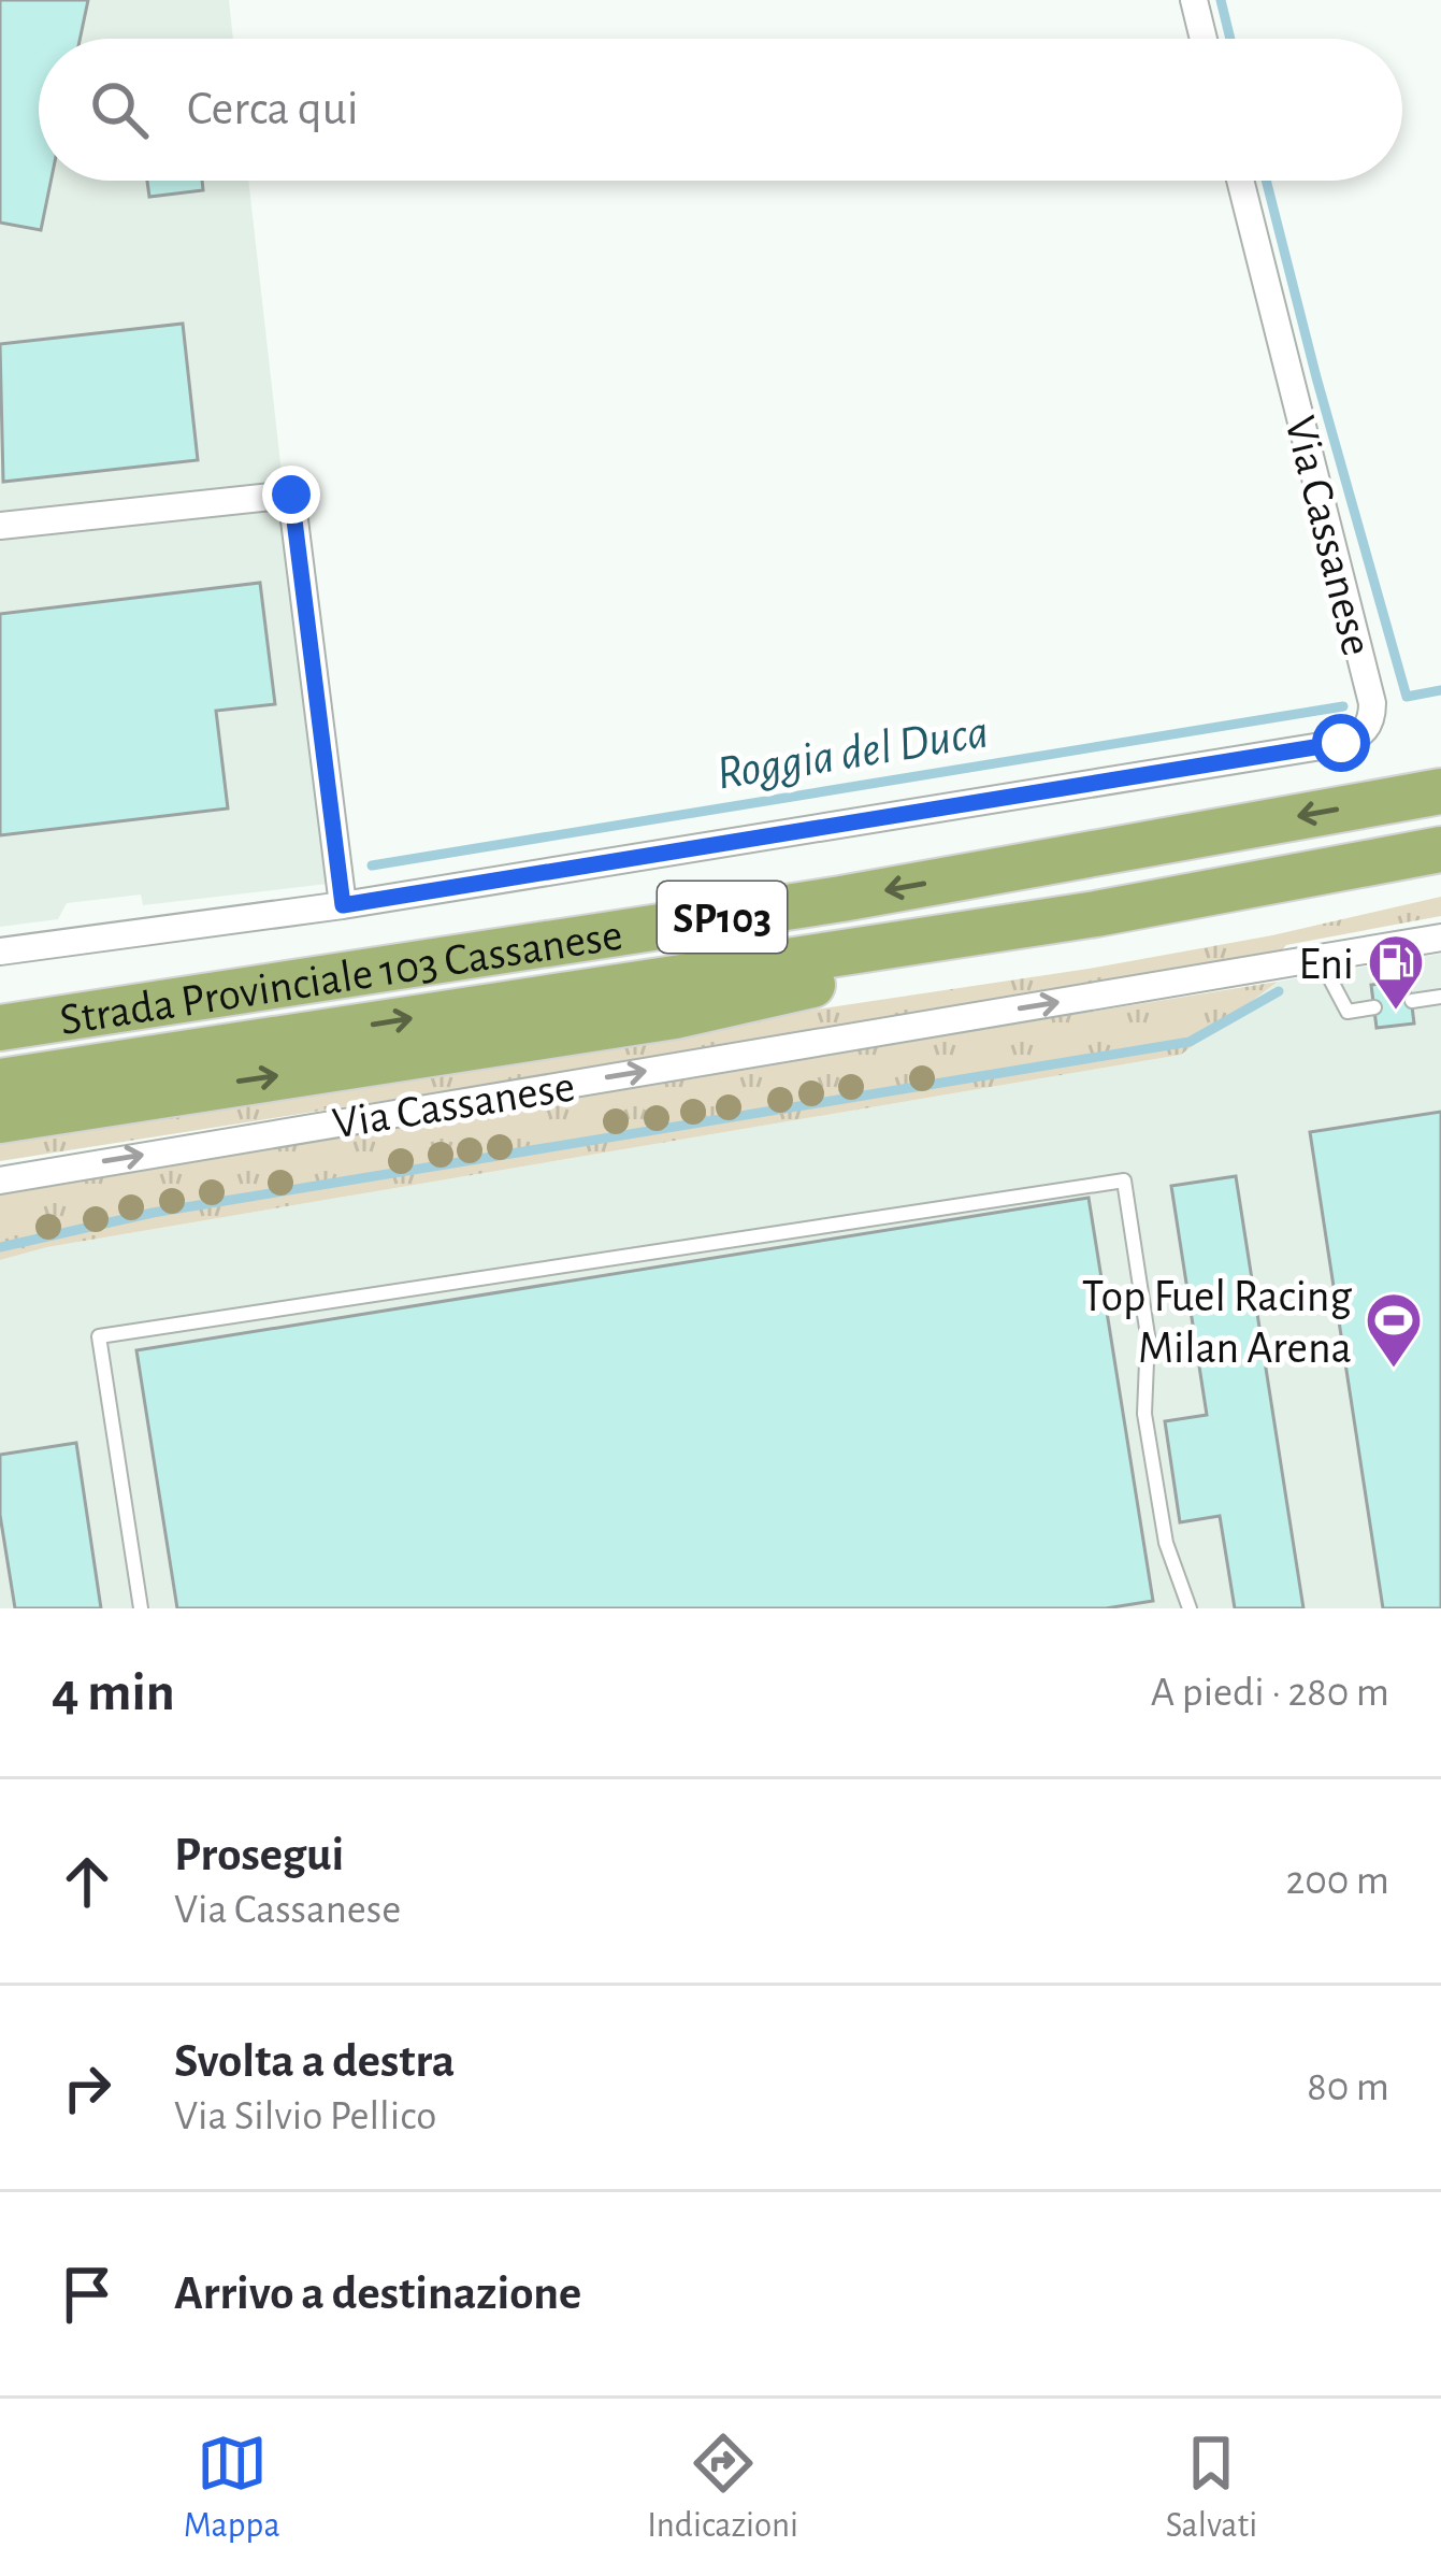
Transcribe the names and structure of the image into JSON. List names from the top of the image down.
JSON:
{
  "streets": {
    "highway": ["SP103", "Strada Provinciale 103 Cassanese"],
    "street": ["Via Cassanese"]
  },
  "crossings": [
    ["SP103", "Strada Provinciale 103 Cassanese"]
  ],
  "one_way": ["Via Cassanese"],
  "water": ["Roggia del Duca"],
  "places": {
    "fuel station": ["Eni"],
    "sports": ["Top Fuel Racing Milan Arena"]
  },
  "page": {
    "search": "Cerca qui",
    "heading": ["4 min", "A piedi · 280 m"],
    "list": [
      ["Prosegui", "Via Cassanese", "200 m"],
      ["Svolta a destra", "Via Silvio Pellico", "80 m"],
      "Arrivo a destinazione"
    ],
    "nav": ["Mappa", "Indicazioni", "Salvati"]
  }
}
